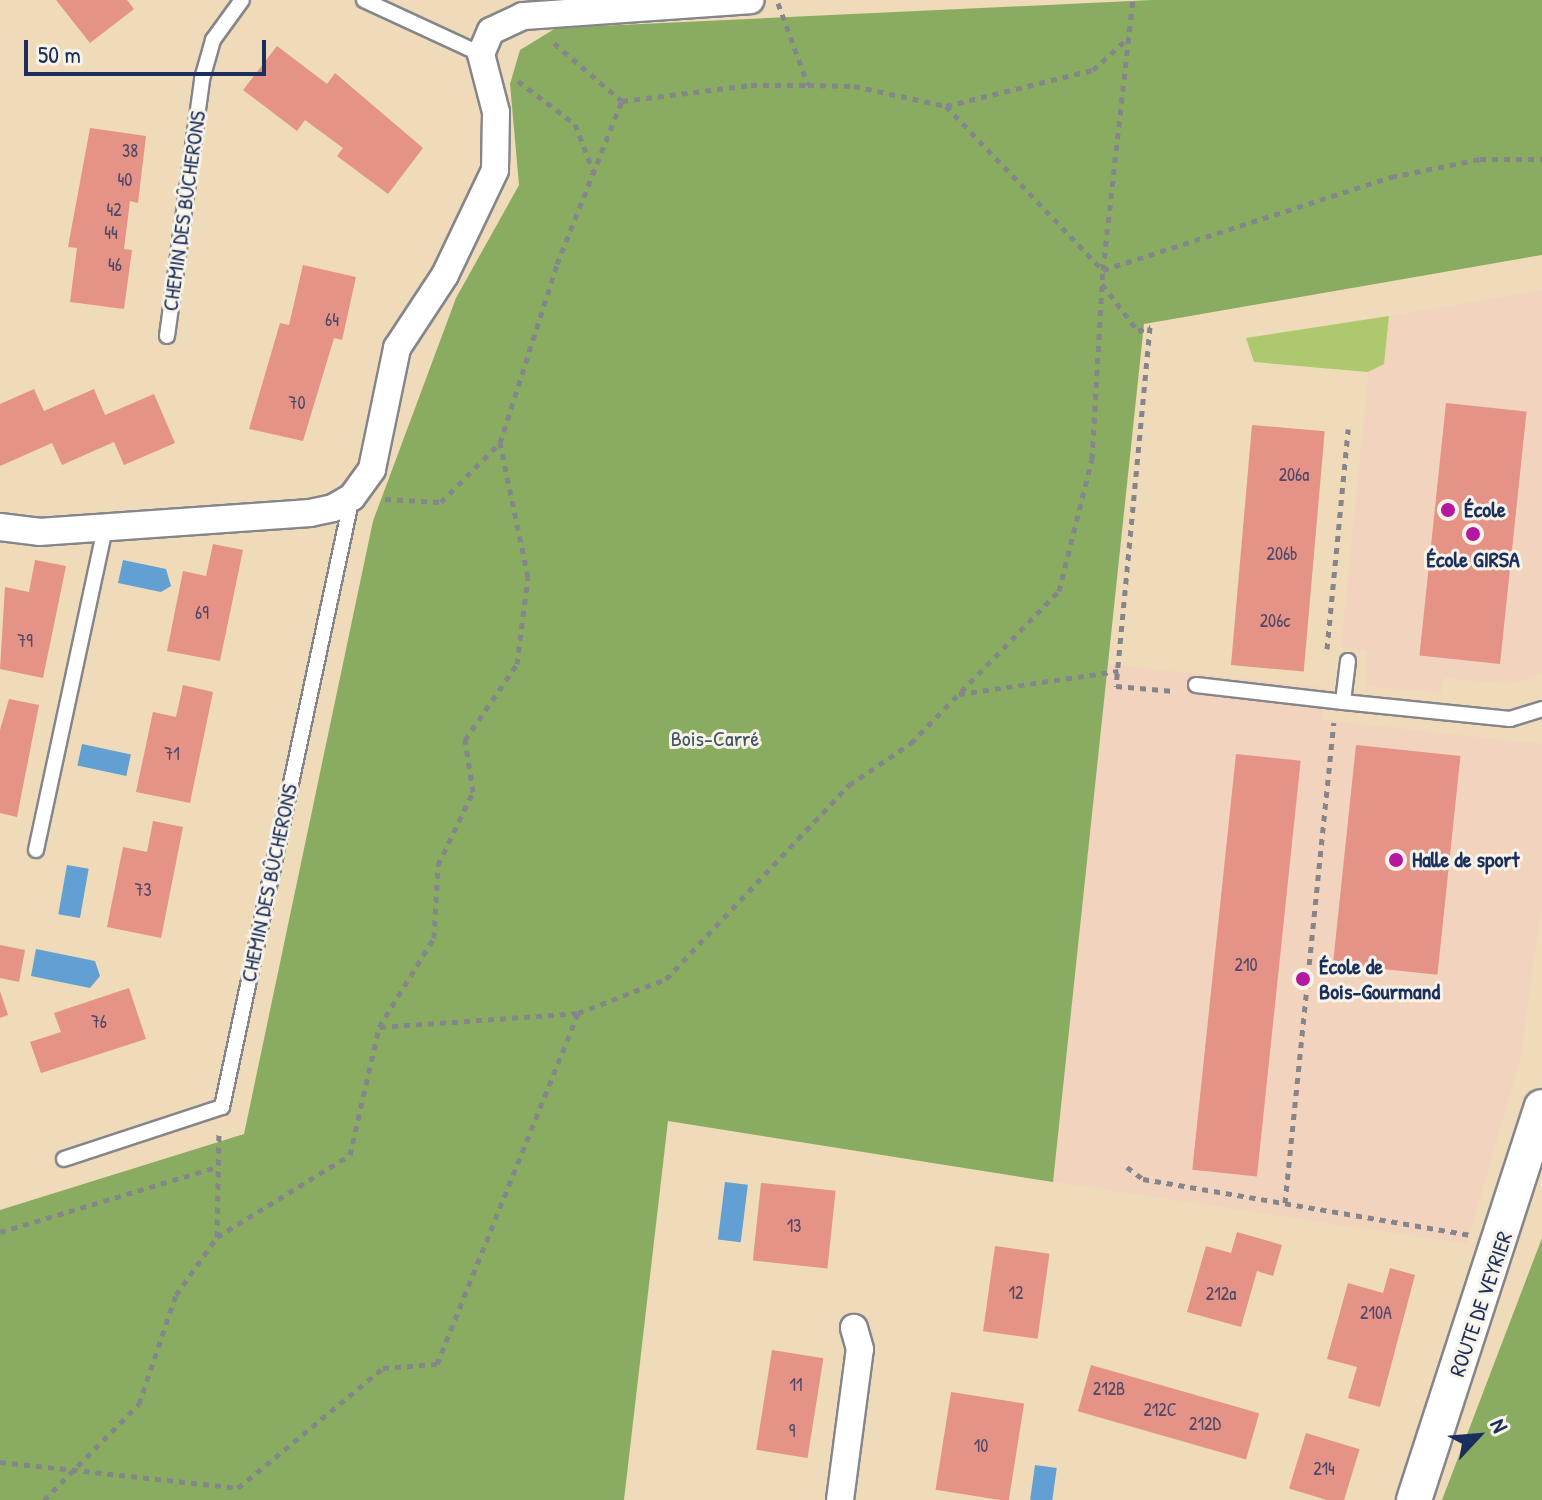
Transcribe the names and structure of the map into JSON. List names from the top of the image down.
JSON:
{
  "streets": {
    "street": ["CHEMIN DES BÛCHERONS", "ROUTE DE VEYRIER"]
  },
  "parks": ["Bois-Carré"],
  "places": [
    "École",
    "École GIRSA",
    "Halle de sport",
    "École de Bois-Gourmand"
  ],
  "house_numbers": [
    "38",
    "40",
    "42",
    "44",
    "46",
    "64",
    "70",
    "206a",
    "206b",
    "69",
    "206c",
    "79",
    "71",
    "73",
    "210",
    "76",
    "13",
    "12",
    "212a",
    "210A",
    "11",
    "212B",
    "212C",
    "212D",
    "9",
    "10",
    "214"
  ],
  "scale_bar": "50 m",
  "north": "top right"
}
